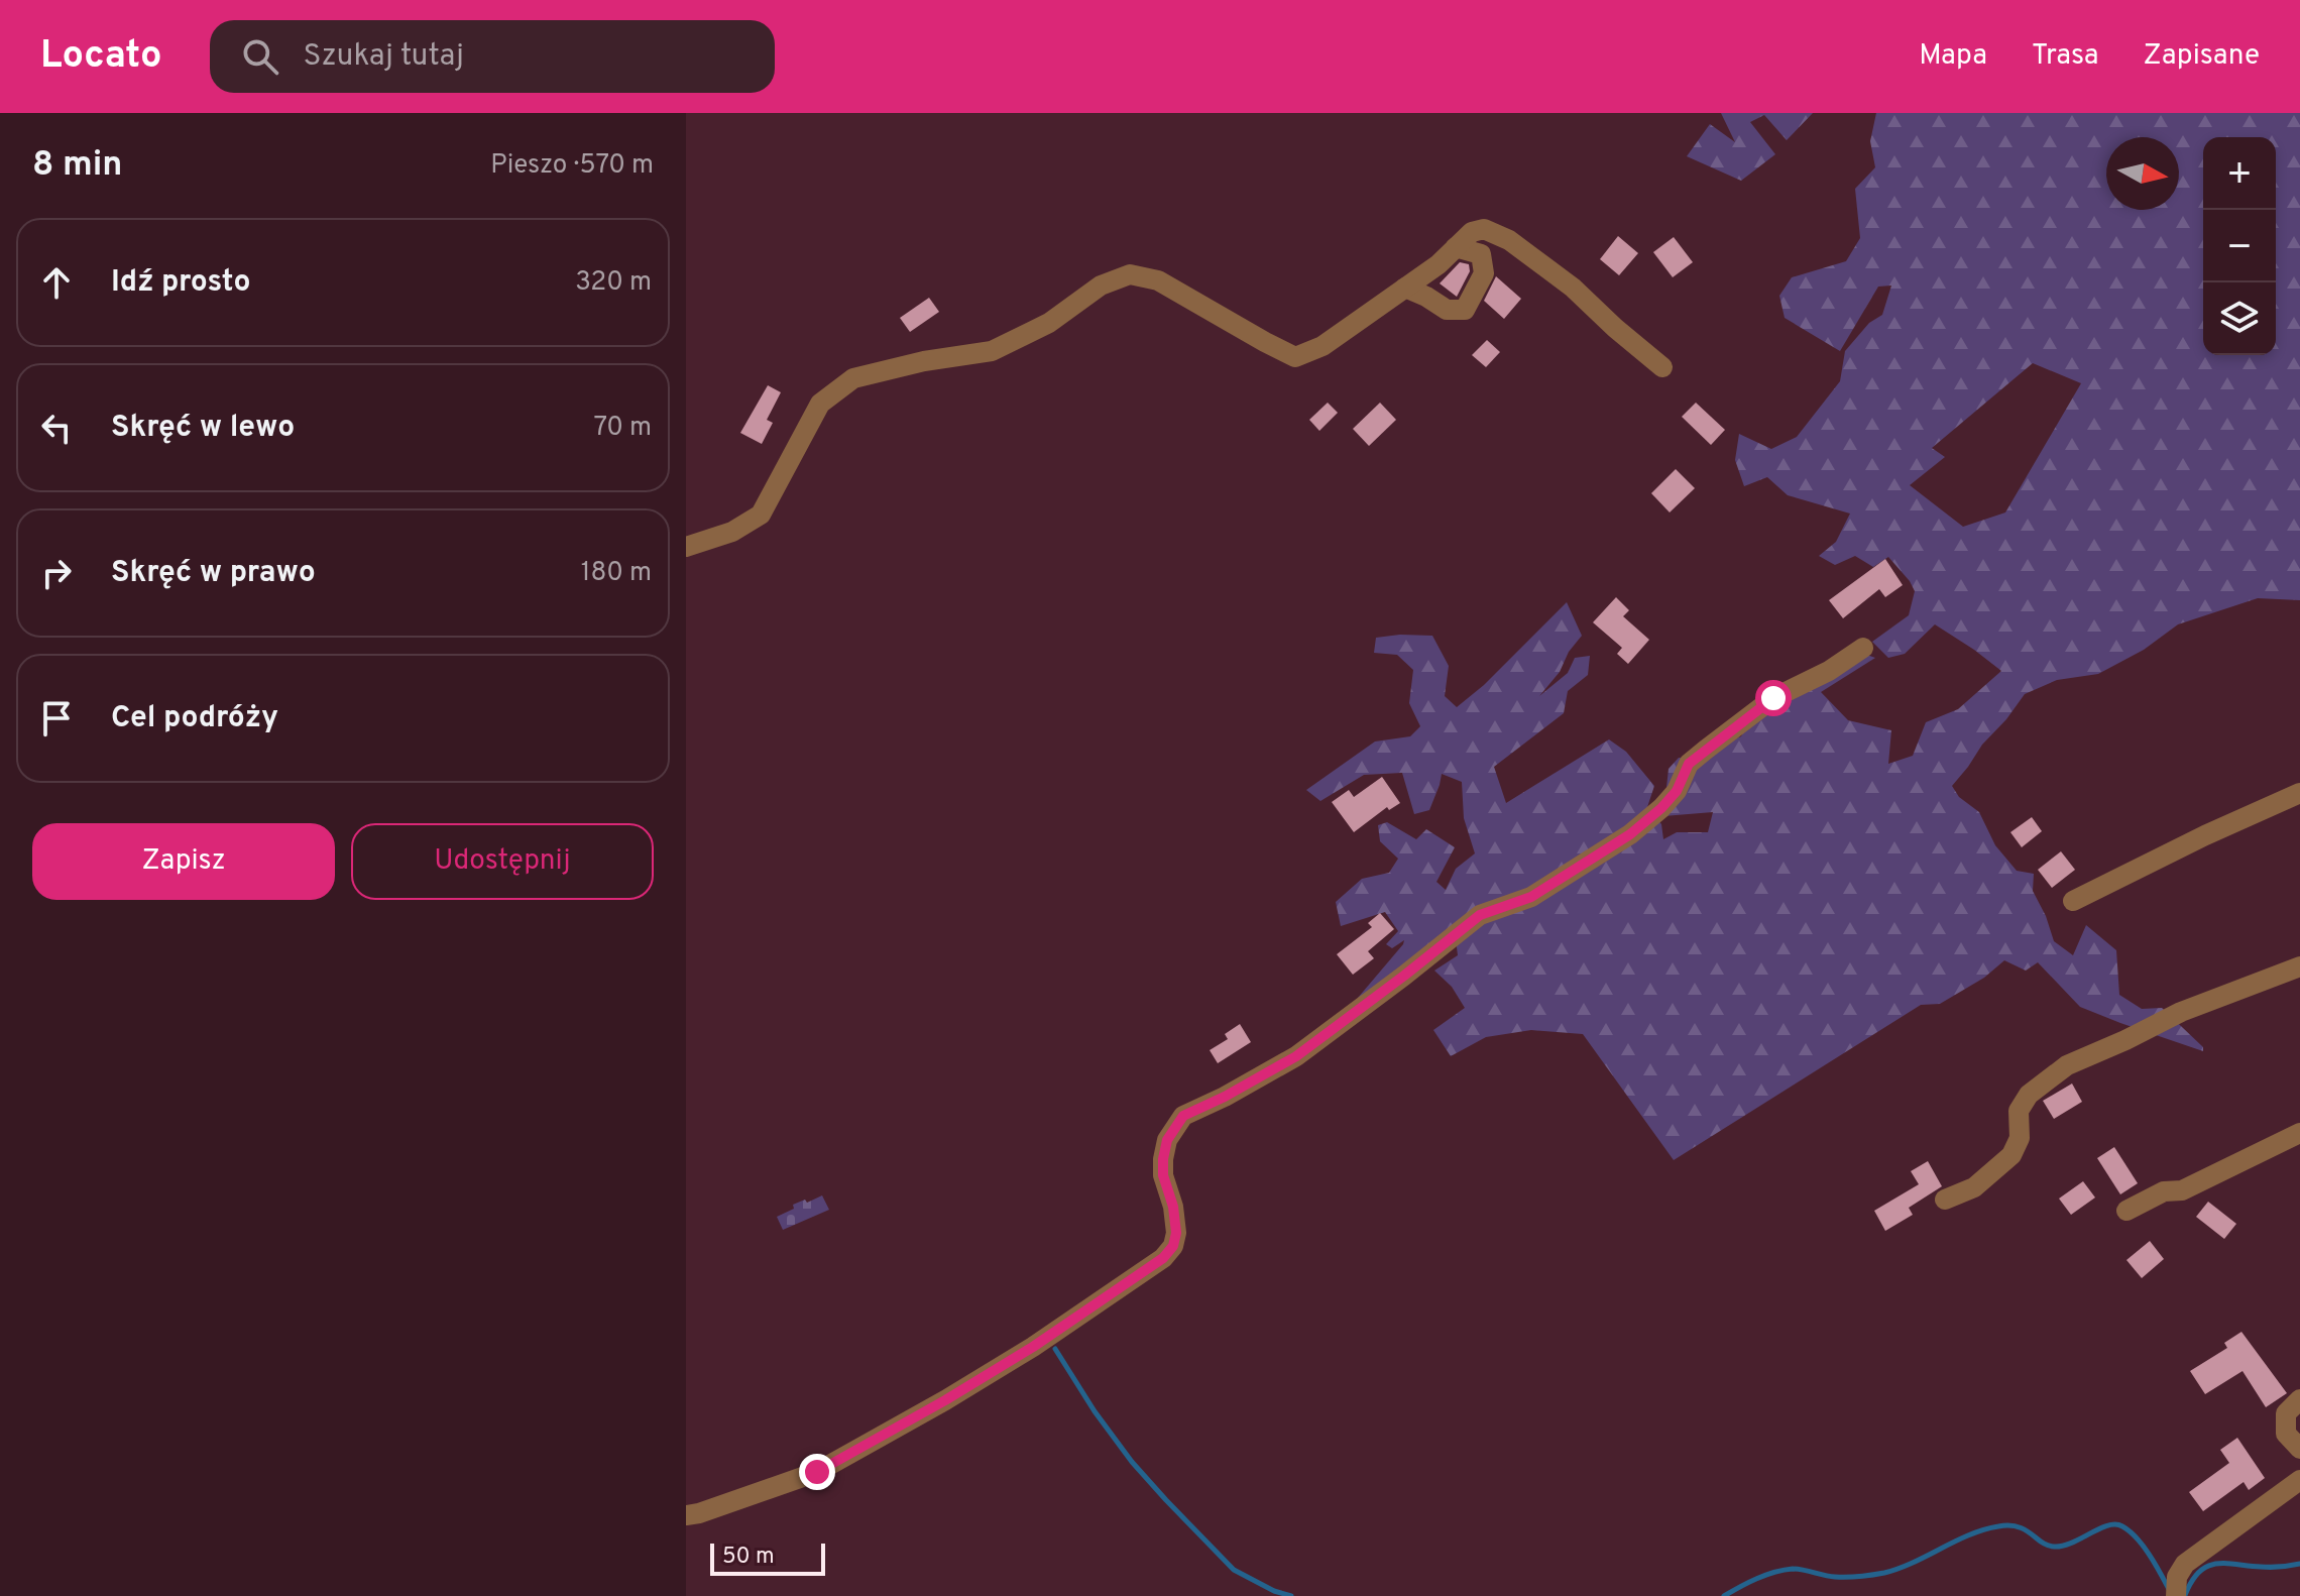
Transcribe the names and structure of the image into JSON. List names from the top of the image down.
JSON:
{
  "scale_bar": "50 m",
  "north": "right",
  "page": {
    "header": "Locato",
    "search": "Szukaj tutaj",
    "nav": ["Mapa", "Trasa", "Zapisane"],
    "heading": ["8 min", "Pieszo · 570 m"],
    "map_buttons": ["+", "−"],
    "list": [
      ["Idź prosto", "320 m"],
      ["Skręć w lewo", "70 m"],
      ["Skręć w prawo", "180 m"],
      "Cel podróży"
    ],
    "buttons": ["Zapisz", "Udostępnij"],
    "scale": "50 m"
  }
}
